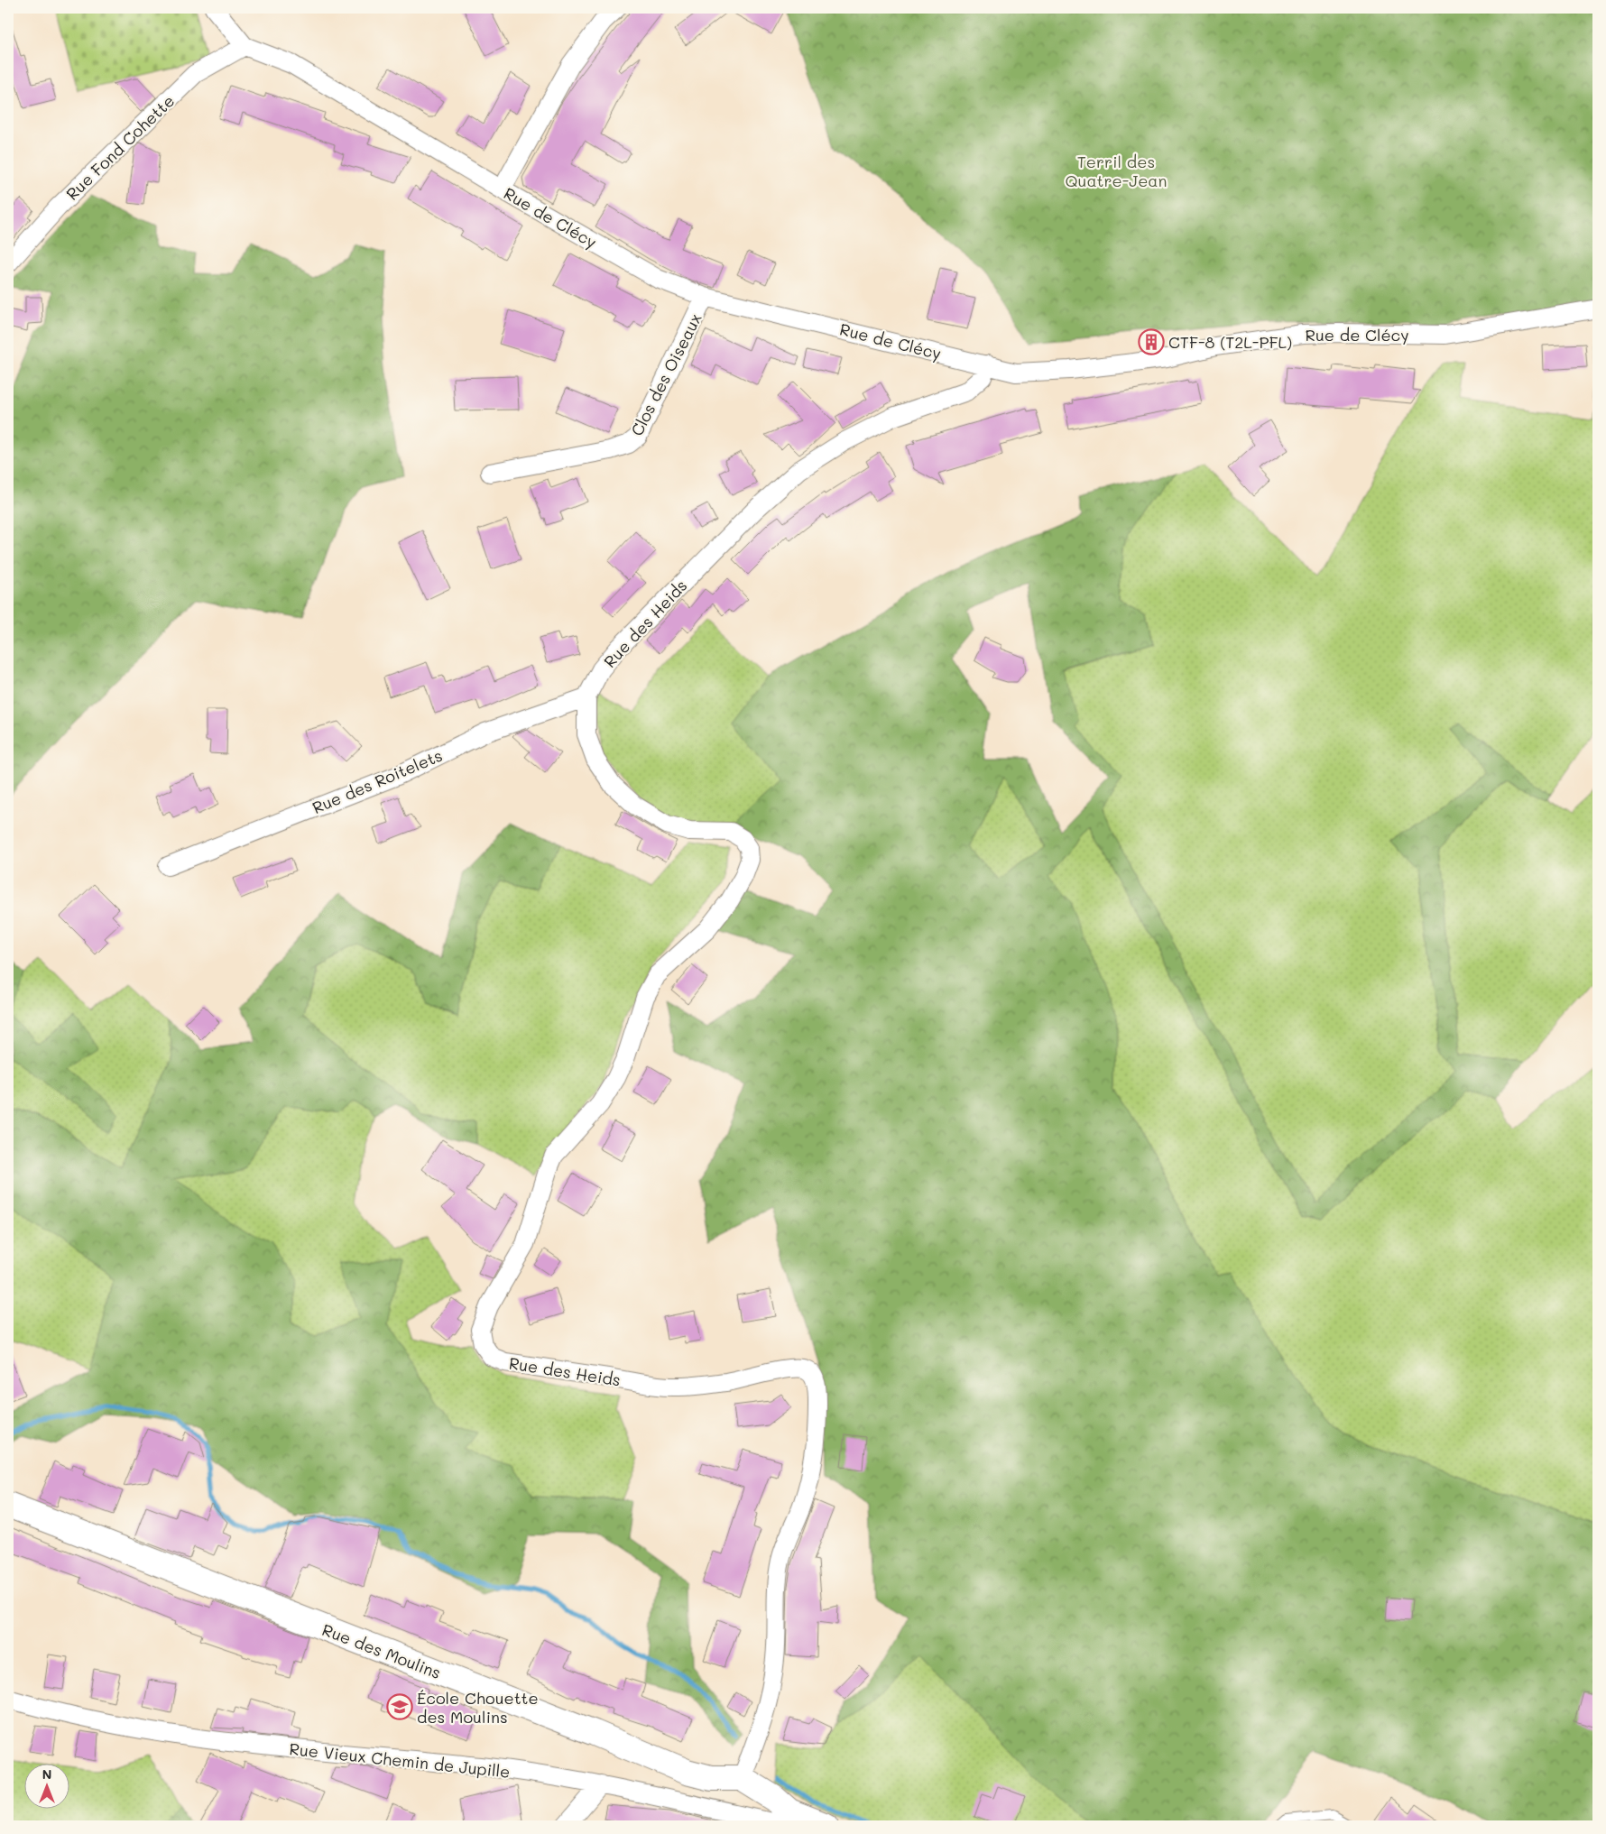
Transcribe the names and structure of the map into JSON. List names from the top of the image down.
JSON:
{
  "streets": {
    "street": [
      "Rue Fond Cohette",
      "Rue de Clécy",
      "Clos des Oiseaux",
      "Rue des Heids",
      "Rue des Roitelets",
      "Rue des Moulins",
      "Rue Vieux Chemin de Jupille"
    ]
  },
  "crossings": [
    ["Rue Fond Cohette", "Rue de Clécy"],
    ["Rue de Clécy", "Clos des Oiseaux"],
    ["Rue de Clécy", "Rue des Heids"],
    ["Rue des Heids", "Rue des Roitelets"],
    ["Rue des Heids", "Rue des Moulins"]
  ],
  "parks": ["Terril des Quatre-Jean"],
  "places": {
    "building": ["CTF-8 (T2L-PFL)"],
    "school or university": ["École Chouette des Moulins"]
  },
  "north": "top"
}
